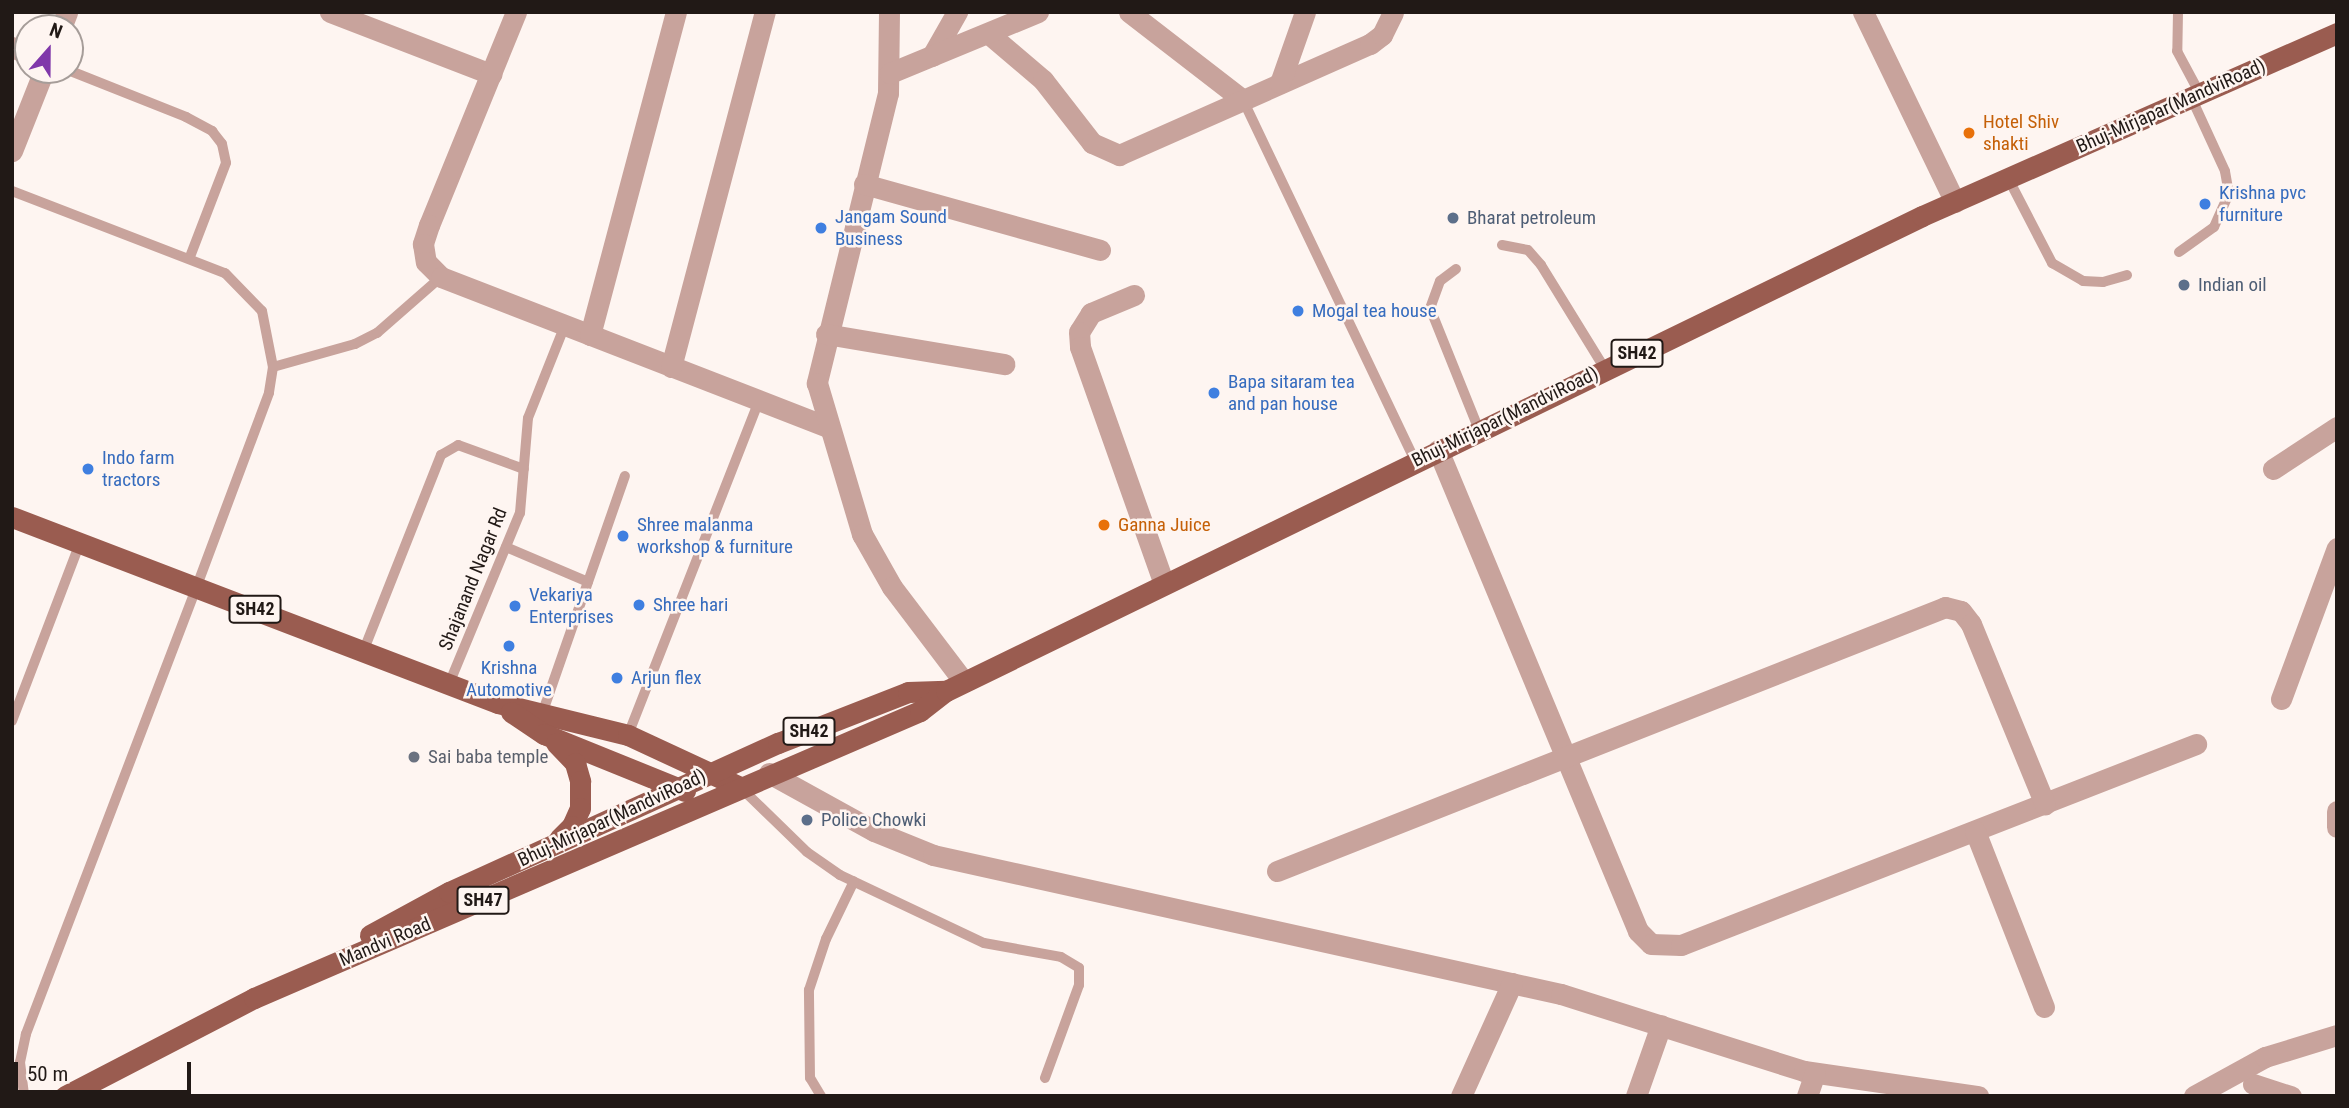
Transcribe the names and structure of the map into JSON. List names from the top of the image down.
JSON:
{
  "streets": {
    "main road": [
      "Bhuj-Mirjapar(MandviRoad)",
      "SH42",
      "SH47",
      "Mandvi Road"
    ],
    "lane": ["Shajanand Nagar Rd"]
  },
  "crossings": [
    ["Bhuj-Mirjapar(MandviRoad)", "SH42"],
    ["Bhuj-Mirjapar(MandviRoad)", "Mandvi Road"],
    ["SH42", "Shajanand Nagar Rd"],
    ["SH42", "Mandvi Road"]
  ],
  "places": [
    "Hotel Shiv shakti",
    "Krishna pvc furniture",
    "Bharat petroleum",
    "Jangam Sound Business",
    "Indian oil",
    "Mogal tea house",
    "Bapa sitaram tea and pan house",
    "Indo farm tractors",
    "Ganna Juice",
    "Shree malanma workshop & furniture",
    "Shree hari",
    "Vekariya Enterprises",
    "Krishna Automotive",
    "Arjun flex",
    "Sai baba temple",
    "Police Chowki"
  ],
  "scale_bar": "50 m",
  "north": "top"
}
